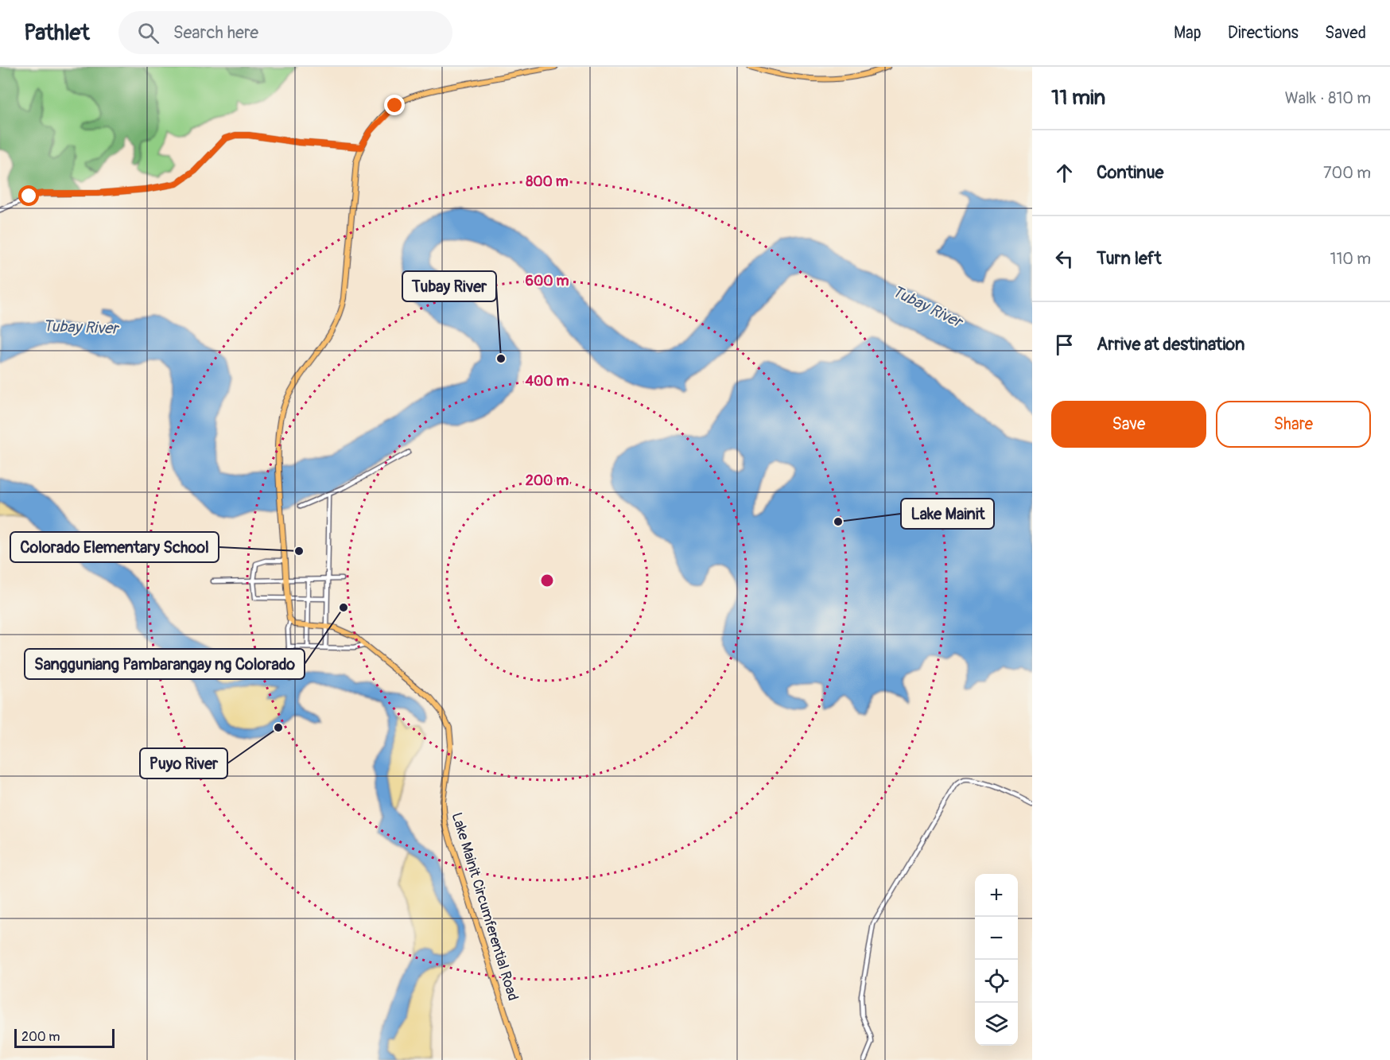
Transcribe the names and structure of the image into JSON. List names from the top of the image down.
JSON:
{
  "streets": {
    "main road": ["Lake Mainit Circumferential Road"]
  },
  "water": ["Tubay River"],
  "places": [
    "Tubay River",
    "Lake Mainit",
    "Colorado Elementary School",
    "Sangguniang Pambarangay ng Colorado",
    "Puyo River"
  ],
  "scale_bar": "200 m",
  "page": {
    "header": "Pathlet",
    "search": "Search here",
    "nav": ["Map", "Directions", "Saved"],
    "heading": ["11 min", "Walk · 810 m"],
    "list": [
      ["Continue", "700 m"],
      ["Turn left", "110 m"],
      "Arrive at destination"
    ],
    "buttons": ["Save", "Share"],
    "map_buttons": ["+", "−"],
    "scale": "200 m"
  },
  "rings": [
    "800 m",
    "600 m",
    "400 m",
    "200 m"
  ]
}
